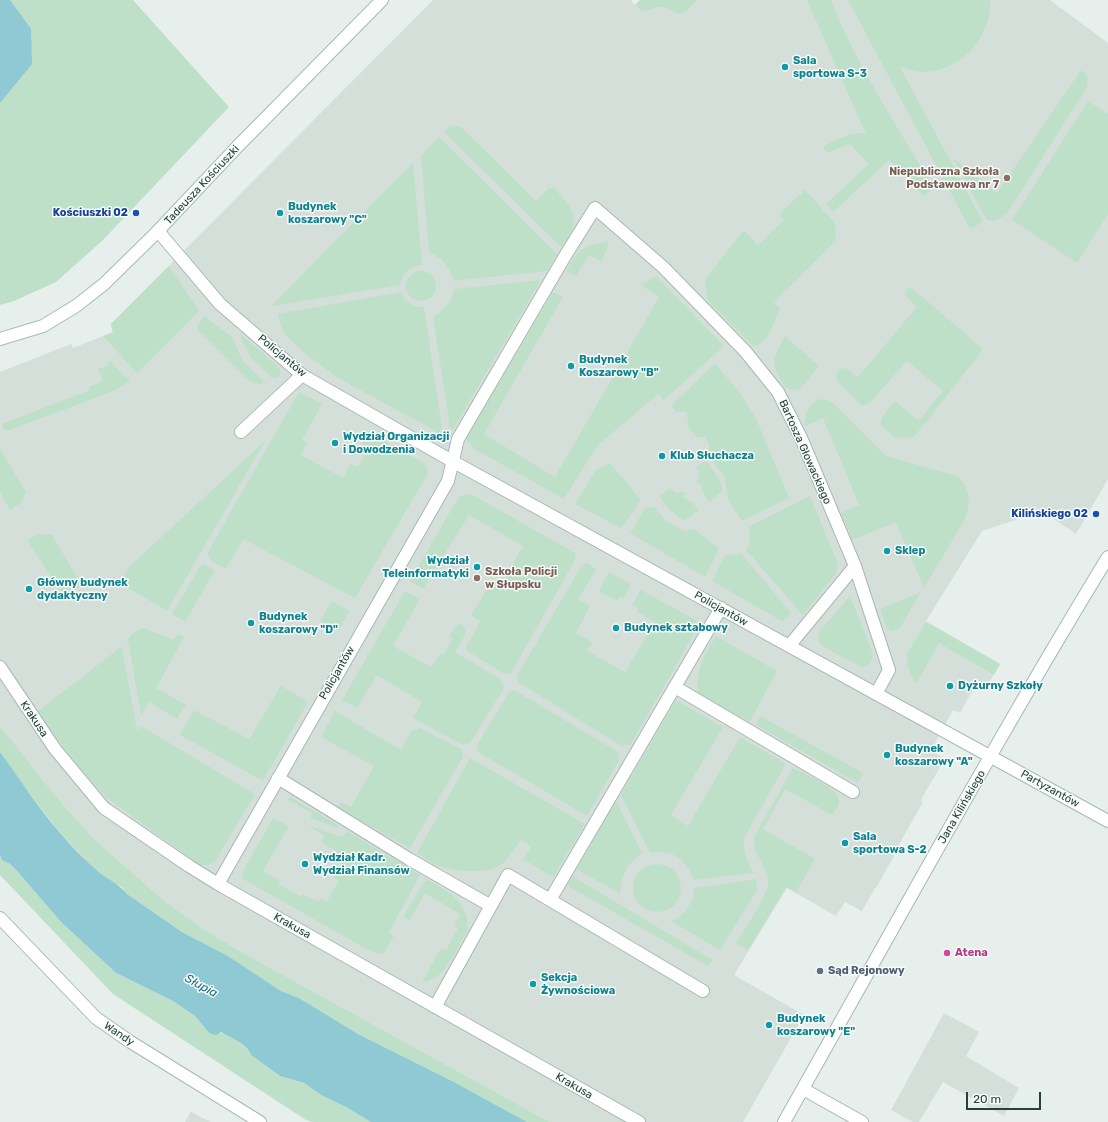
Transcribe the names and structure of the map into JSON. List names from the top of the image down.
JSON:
{
  "streets": {
    "street": [
      "Tadeusza Kościuszki",
      "Policjantów",
      "Bartosza Głowackiego",
      "Krakusa",
      "Partyzantów",
      "Jana Kilińskiego",
      "Wandy"
    ]
  },
  "crossings": [
    ["Tadeusza Kościuszki", "Policjantów"],
    ["Policjantów", "Bartosza Głowackiego"],
    ["Policjantów", "Krakusa"],
    ["Policjantów", "Partyzantów"],
    ["Policjantów", "Jana Kilińskiego"],
    ["Partyzantów", "Jana Kilińskiego"]
  ],
  "water": ["Słupia"],
  "places": [
    "Sala sportowa S-3",
    "Niepubliczna Szkoła Podstawowa nr 7",
    "Kościuszki 02",
    "Budynek koszarowy \"C\"",
    "Budynek Koszarowy \"B\"",
    "Wydział Organizacji i Dowodzenia",
    "Klub Słuchacza",
    "Kilińskiego 02",
    "Sklep",
    "Wydział Teleinformatyki",
    "Szkoła Policji w Słupsku",
    "Główny budynek dydaktyczny",
    "Budynek koszarowy \"D\"",
    "Budynek sztabowy",
    "Dyżurny Szkoły",
    "Budynek koszarowy \"A\"",
    "Sala sportowa S-2",
    "Wydział Kadr. Wydział Finansów",
    "Atena",
    "Sąd Rejonowy",
    "Sekcja Żywnościowa",
    "Budynek koszarowy \"E\""
  ],
  "scale_bar": "20 m"
}
